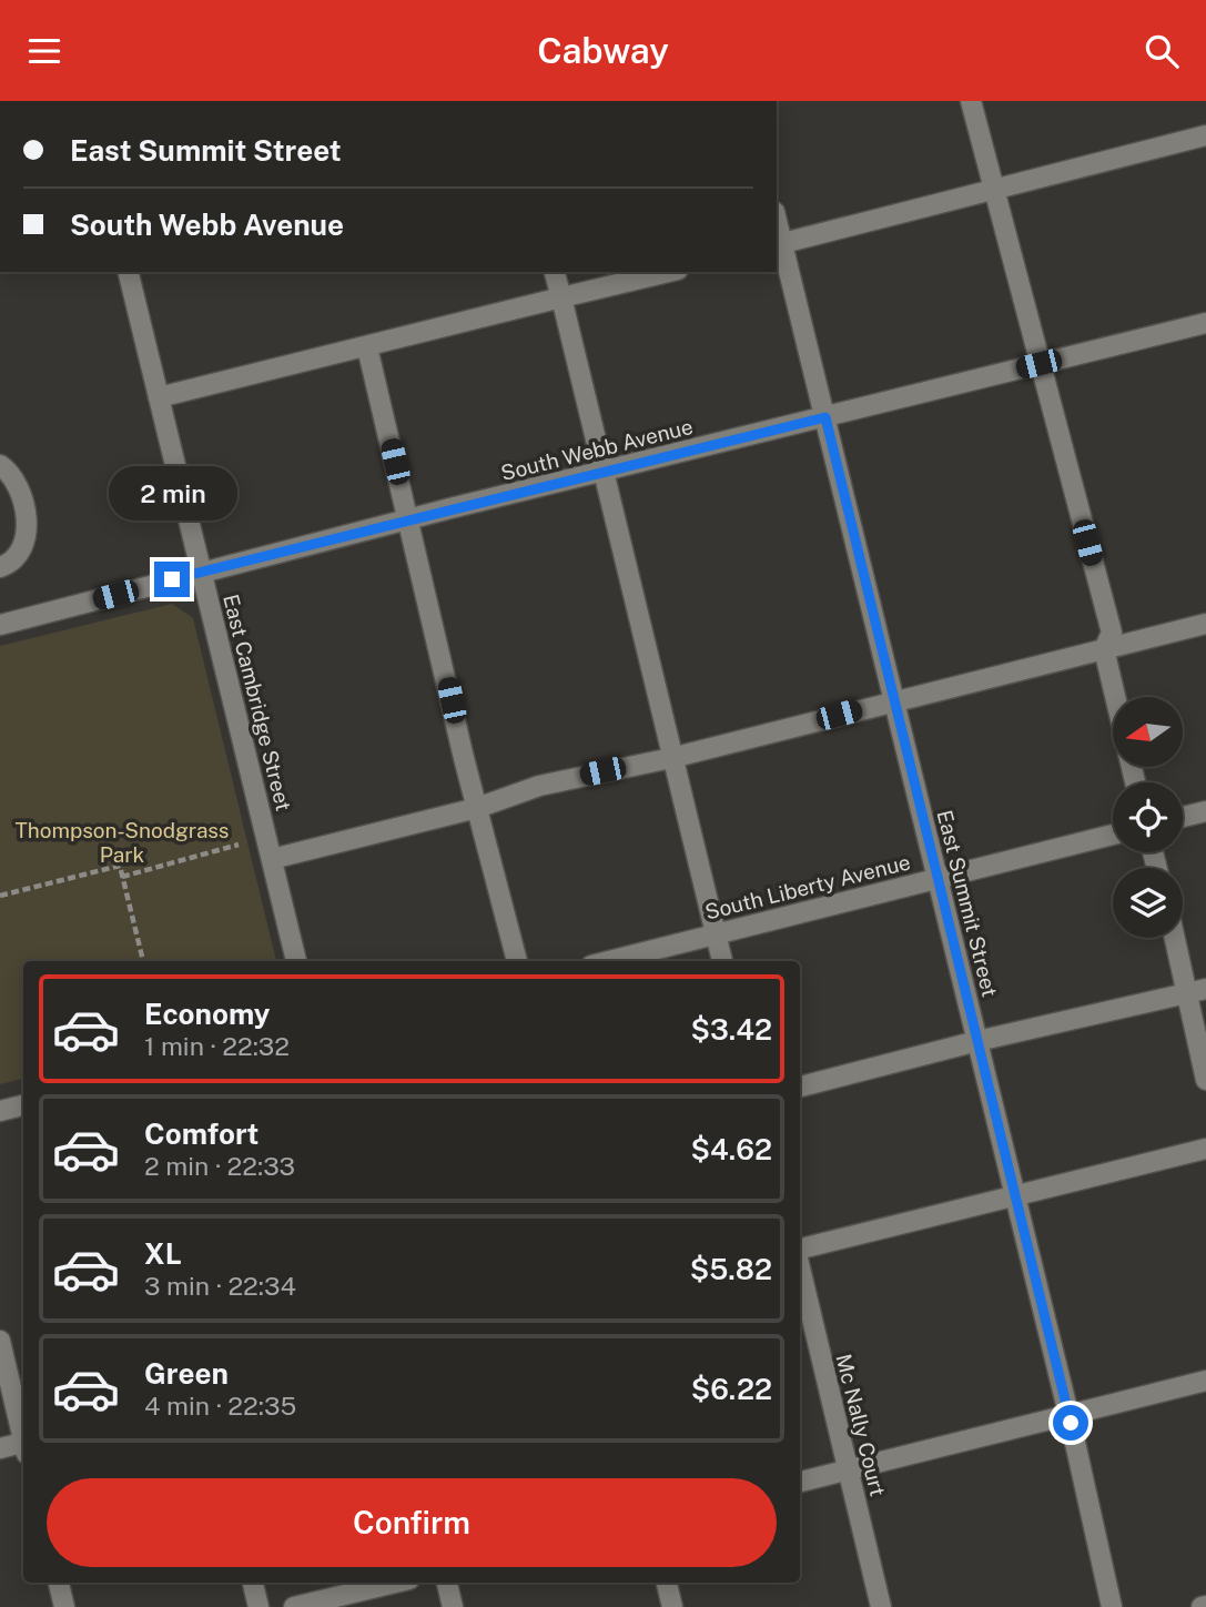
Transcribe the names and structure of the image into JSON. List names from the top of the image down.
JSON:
{
  "streets": {
    "street": [
      "South Webb Avenue",
      "East Cambridge Street",
      "South Liberty Avenue",
      "East Summit Street",
      "Mc Nally Court"
    ]
  },
  "crossings": [
    ["South Webb Avenue", "East Cambridge Street"],
    ["South Webb Avenue", "East Summit Street"],
    ["South Liberty Avenue", "East Summit Street"]
  ],
  "parks": ["Thompson-Snodgrass Park"],
  "north": "left",
  "page": {
    "header": "Cabway",
    "banner": ["East Summit Street", "South Webb Avenue"],
    "bubble": "2 min",
    "list": [
      {
        "name": "Economy",
        "note": "1 min · 22:32",
        "value": "$3.42"
      },
      {
        "name": "Comfort",
        "note": "2 min · 22:33",
        "value": "$4.62"
      },
      {
        "name": "XL",
        "note": "3 min · 22:34",
        "value": "$5.82"
      },
      {
        "name": "Green",
        "note": "4 min · 22:35",
        "value": "$6.22"
      }
    ],
    "buttons": "Confirm"
  }
}
